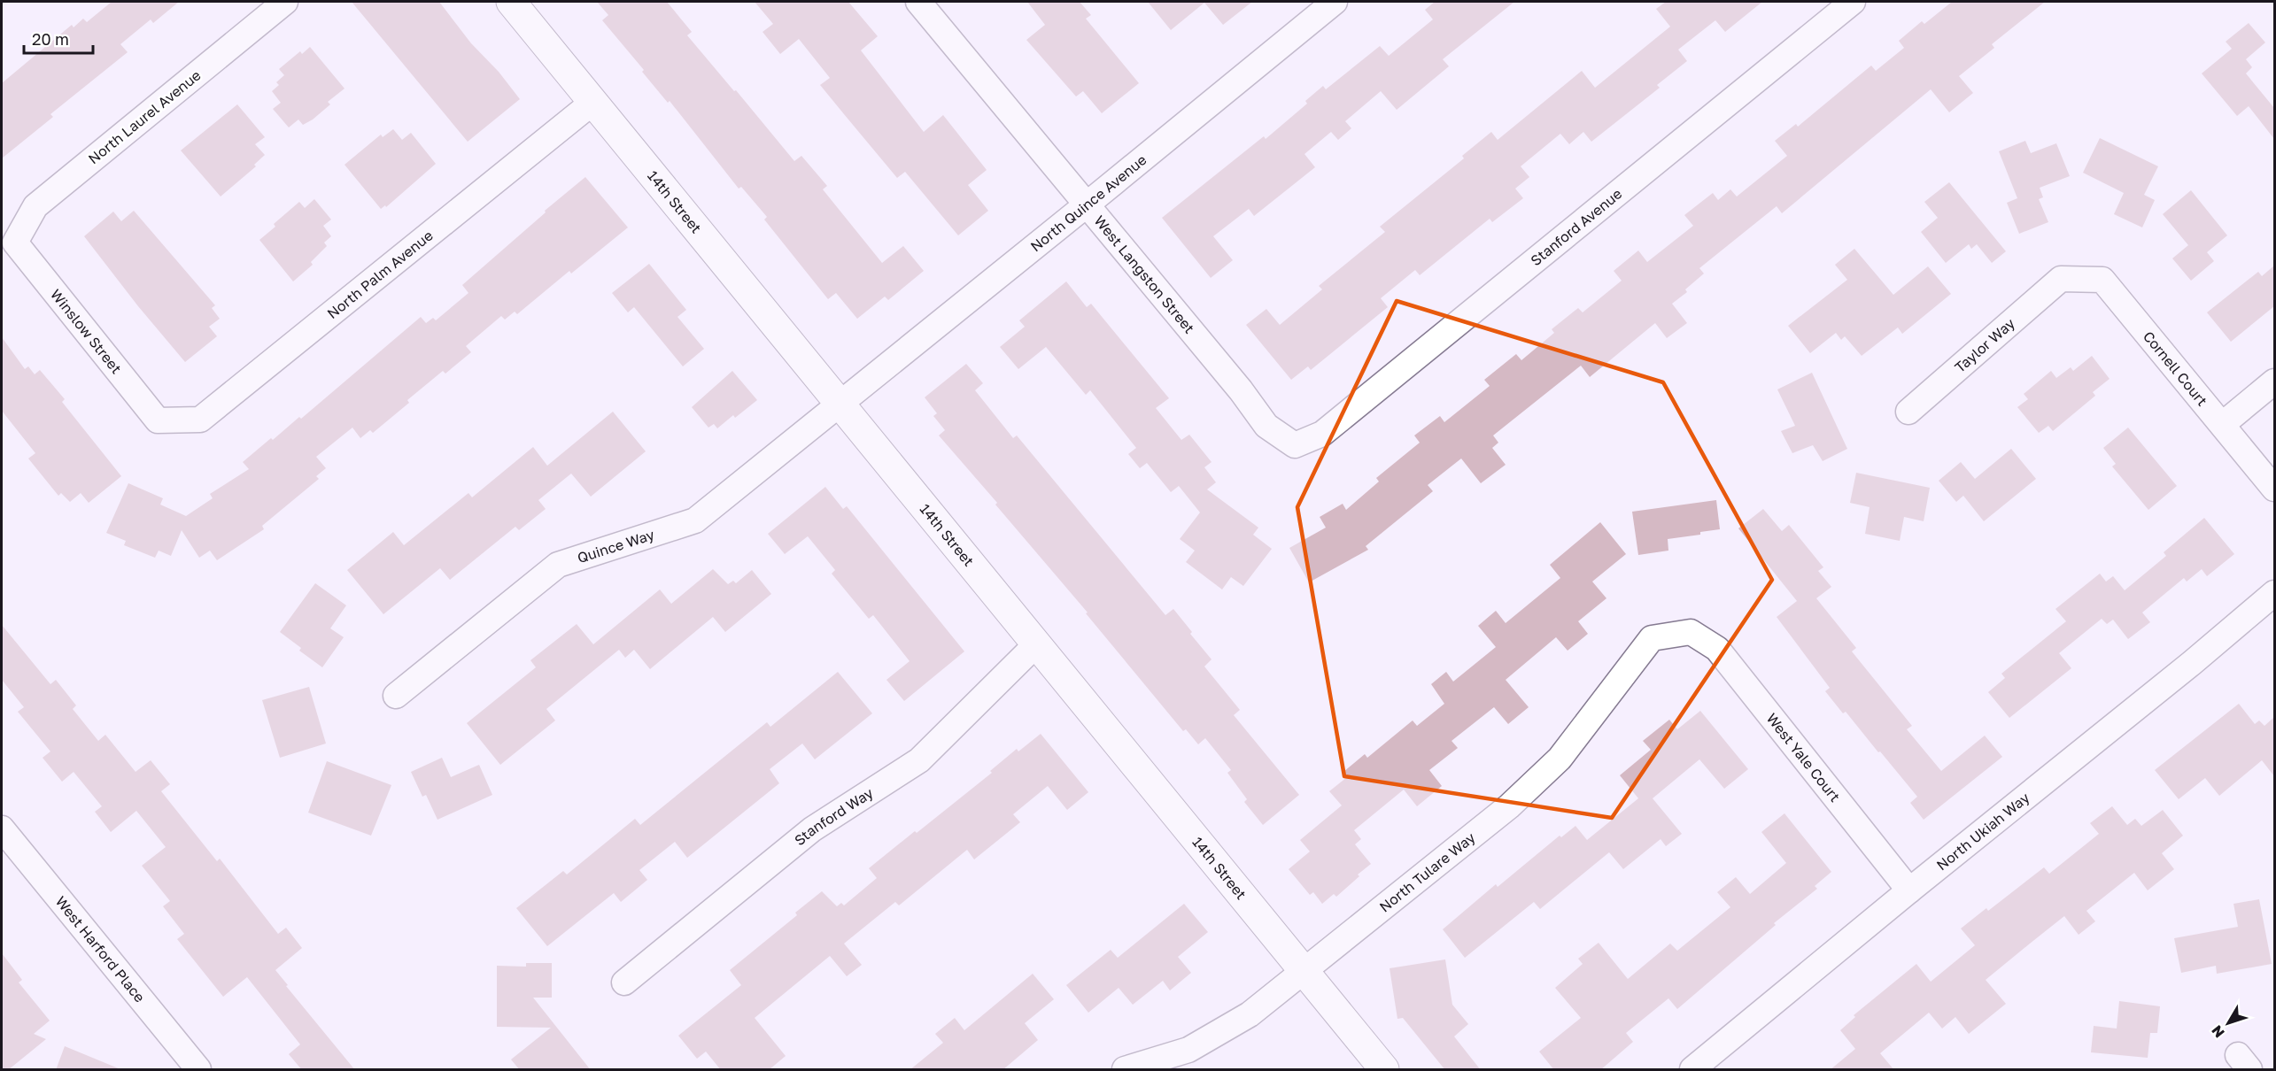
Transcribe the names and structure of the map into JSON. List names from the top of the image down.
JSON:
{
  "streets": {
    "street": [
      "North Laurel Avenue",
      "14th Street",
      "North Quince Avenue",
      "Stanford Avenue",
      "North Palm Avenue",
      "West Langston Street",
      "Winslow Street",
      "Taylor Way",
      "Cornell Court",
      "Quince Way",
      "West Yale Court",
      "Stanford Way",
      "North Ukiah Way",
      "North Tulare Way",
      "West Harford Place"
    ]
  },
  "crossings": [
    ["North Laurel Avenue", "Winslow Street"],
    ["14th Street", "North Quince Avenue"],
    ["14th Street", "North Palm Avenue"],
    ["14th Street", "Quince Way"],
    ["14th Street", "Stanford Way"],
    ["14th Street", "North Tulare Way"],
    ["North Quince Avenue", "West Langston Street"],
    ["North Quince Avenue", "Quince Way"],
    ["Stanford Avenue", "West Langston Street"],
    ["North Palm Avenue", "Winslow Street"],
    ["Taylor Way", "Cornell Court"],
    ["West Yale Court", "North Ukiah Way"],
    ["West Yale Court", "North Tulare Way"]
  ],
  "scale_bar": "20 m",
  "north": "bottom left"
}
